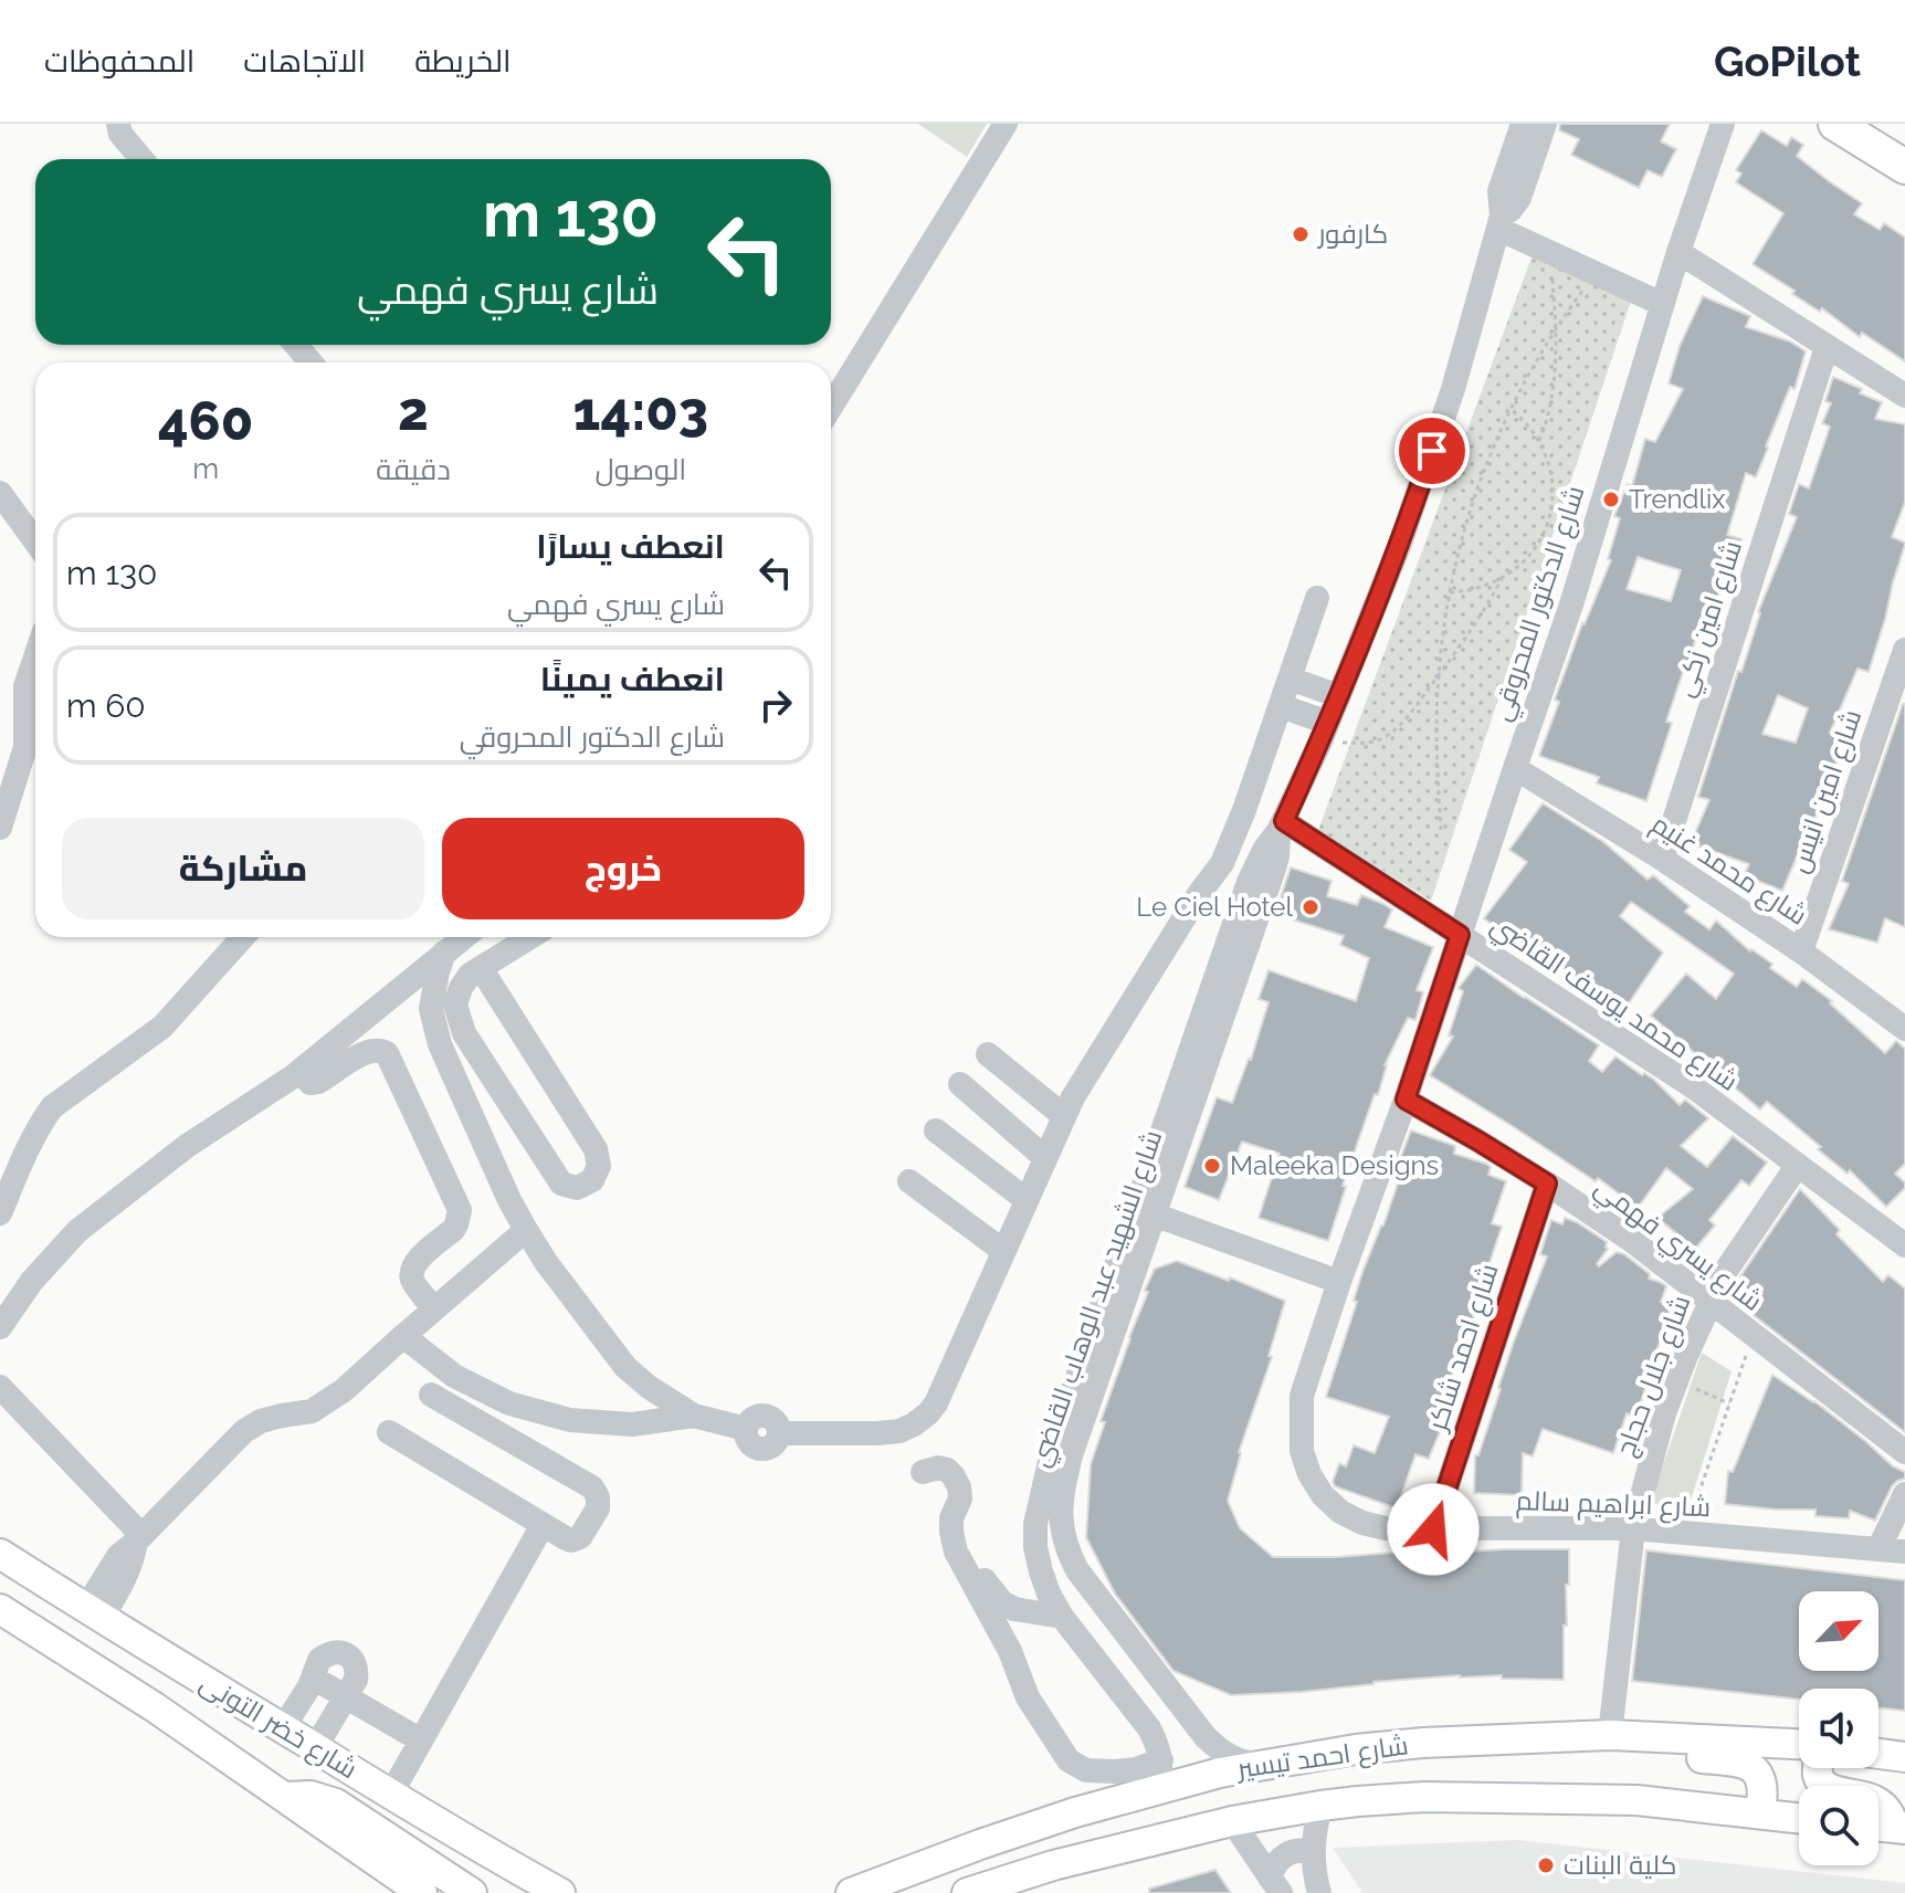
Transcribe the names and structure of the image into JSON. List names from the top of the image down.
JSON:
{
  "streets": {
    "main road": ["شارع خضر التونى", "شارع احمد تيسير"],
    "street": [
      "شارع الدكتور المحروقي",
      "شارع امين زكي",
      "شارع امين انيس",
      "شارع محمد غنيم",
      "شارع محمد يوسف القاضي",
      "شارع يسري فهمي",
      "شارع الشهيد عبد الوهاب القاضي",
      "شارع احمد شاكر",
      "شارع جلال حجاج",
      "شارع ابراهيم سالم"
    ]
  },
  "crossings": [
    ["شارع الدكتور المحروقي", "شارع محمد غنيم"],
    ["شارع الدكتور المحروقي", "شارع محمد يوسف القاضي"],
    ["شارع الدكتور المحروقي", "شارع يسري فهمي"],
    ["شارع الدكتور المحروقي", "شارع ابراهيم سالم"],
    ["شارع امين زكي", "شارع محمد غنيم"],
    ["شارع امين انيس", "شارع محمد غنيم"],
    ["شارع محمد يوسف القاضي", "شارع الشهيد عبد الوهاب القاضي"],
    ["شارع محمد يوسف القاضي", "شارع جلال حجاج"],
    ["شارع يسري فهمي", "شارع احمد شاكر"],
    ["شارع يسري فهمي", "شارع جلال حجاج"],
    ["شارع يسري فهمي", "شارع ابراهيم سالم"],
    ["شارع الشهيد عبد الوهاب القاضي", "شارع احمد تيسير"],
    ["شارع احمد شاكر", "شارع ابراهيم سالم"],
    ["شارع جلال حجاج", "شارع ابراهيم سالم"],
    ["شارع جلال حجاج", "شارع احمد تيسير"]
  ],
  "places": [
    "كارفور",
    "Trendlix",
    "Le Ciel Hotel",
    "Maleeka Designs",
    "كلية البنات"
  ],
  "north": "top right",
  "page": {
    "header": "GoPilot",
    "nav": ["الخريطة", "الاتجاهات", "المحفوظات"],
    "turn": ["130 m", "شارع يسري فهمي"],
    "eta": [
      "14:03",
      "الوصول",
      "2",
      "دقيقة",
      "460",
      "m"
    ],
    "list": [
      {
        "name": "انعطف يسارًا",
        "note": "شارع يسري فهمي",
        "value": "130 m"
      },
      {
        "name": "انعطف يمينًا",
        "note": "شارع الدكتور المحروقي",
        "value": "60 m"
      }
    ],
    "buttons": ["خروج", "مشاركة"]
  }
}
